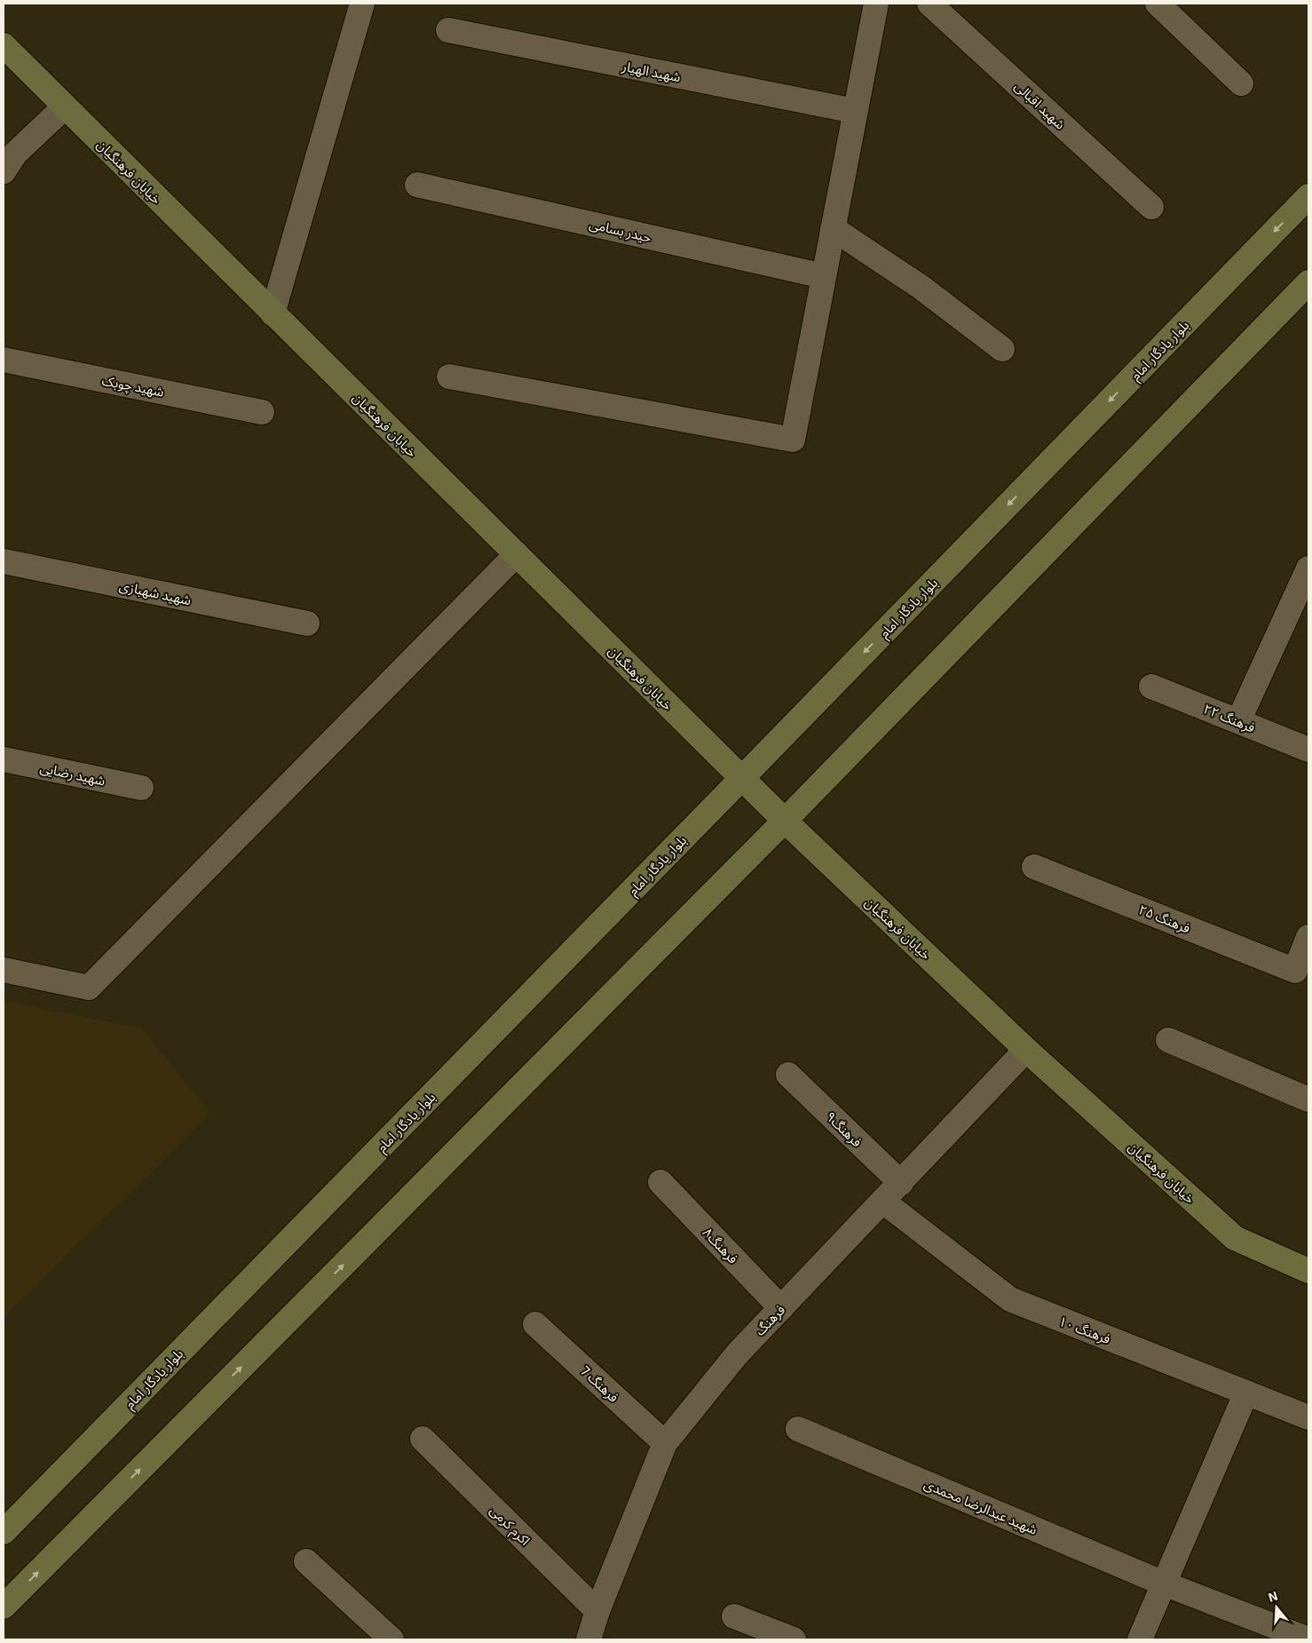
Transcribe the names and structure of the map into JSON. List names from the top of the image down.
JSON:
{
  "streets": {
    "main road": ["خیابان فرهنگیان", "بلوار یادگار امام"],
    "street": [
      "شهید الهیار",
      "شهید اقبالی",
      "حیدر بسامی",
      "شهید چوبک",
      "شهید شهبازی",
      "فرهنگ ۲۲",
      "شهید رضایی",
      "فرهنگ ۲۵",
      "فرهنگ۹",
      "فرهنگ۸",
      "فرهنگ",
      "فرهنگ ۱۰",
      "فرهنگ 7",
      "شهید عبدالرضا محمدی",
      "اکرم کرمی"
    ]
  },
  "crossings": [
    ["خیابان فرهنگیان", "بلوار یادگار امام"],
    ["خیابان فرهنگیان", "فرهنگ"],
    ["فرهنگ۹", "فرهنگ"],
    ["فرهنگ۸", "فرهنگ"],
    ["فرهنگ", "فرهنگ ۱۰"],
    ["فرهنگ", "فرهنگ 7"],
    ["فرهنگ", "اکرم کرمی"]
  ],
  "north": "top"
}
